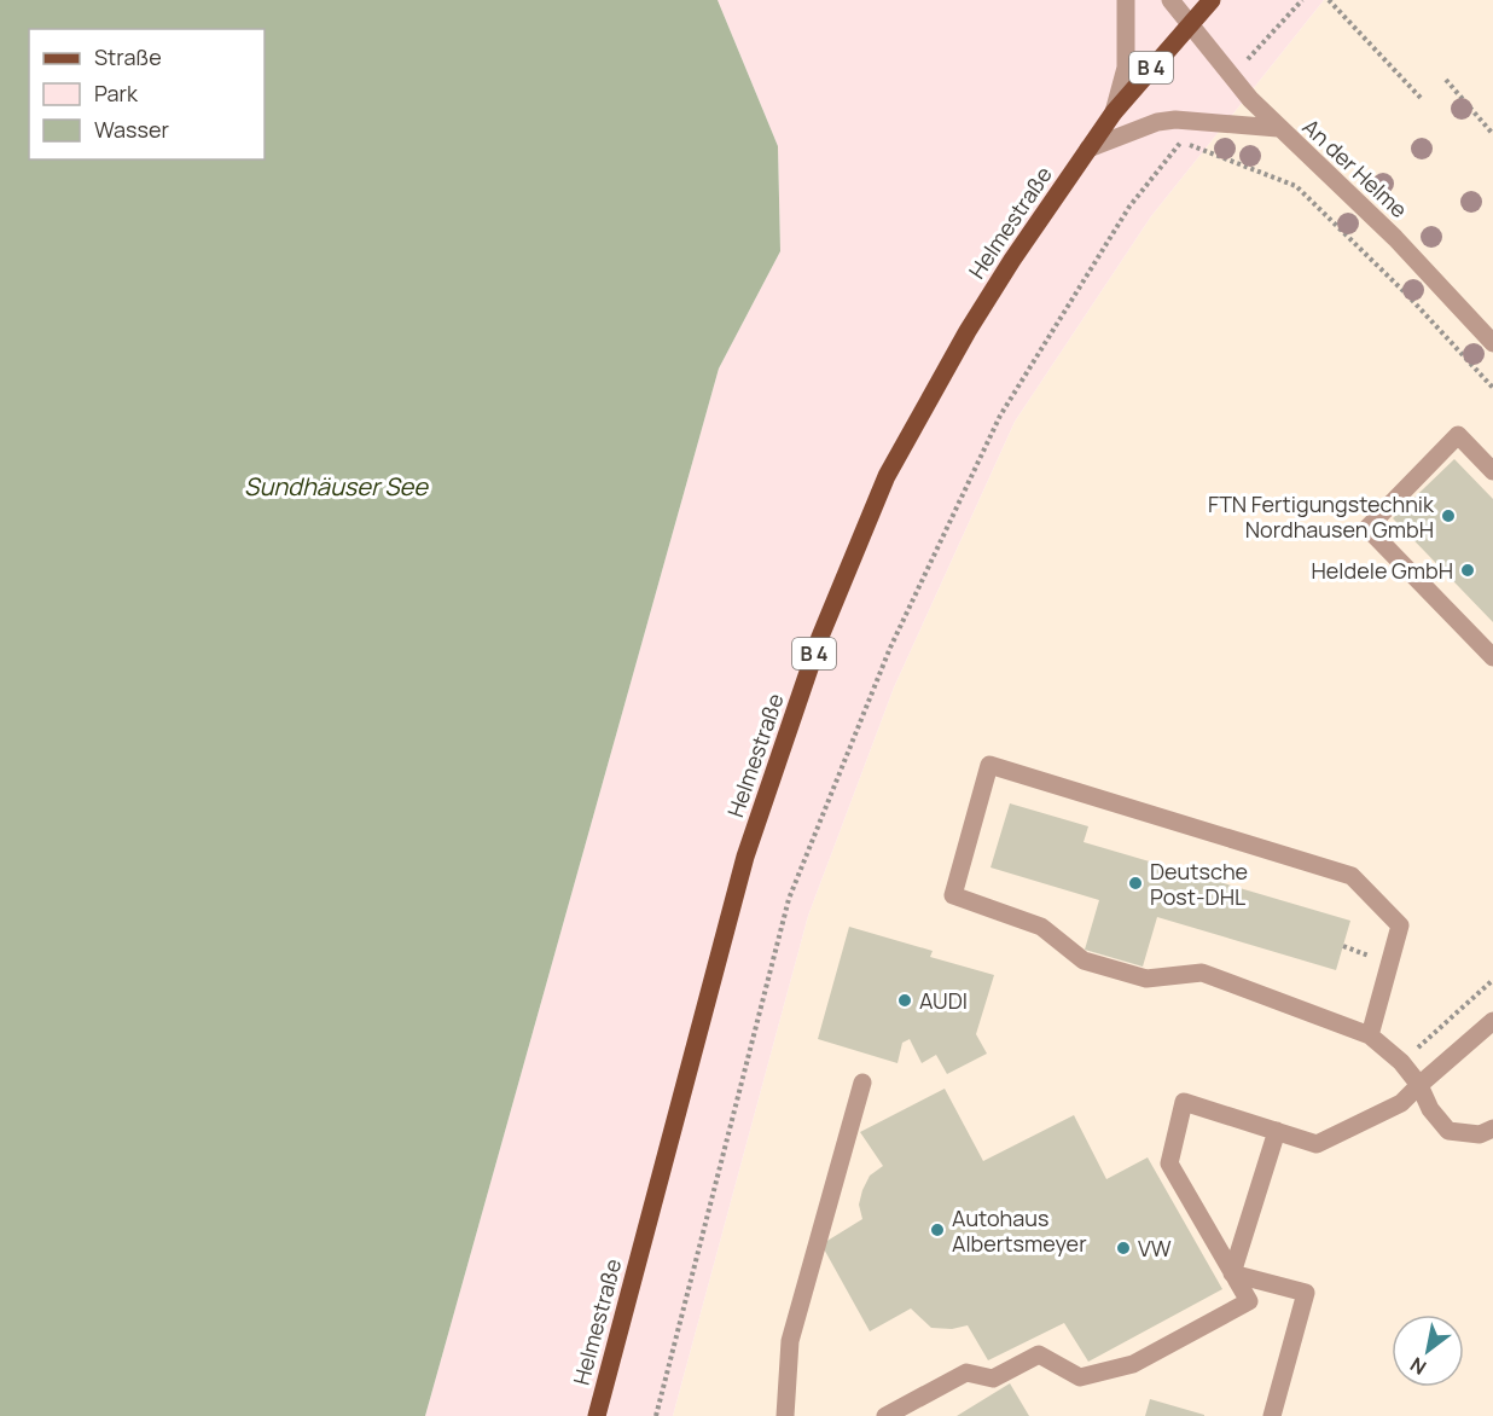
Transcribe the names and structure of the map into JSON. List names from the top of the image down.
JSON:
{
  "streets": {
    "main road": ["B 4", "Helmestraße"],
    "street": ["An der Helme"]
  },
  "crossings": [
    ["B 4", "An der Helme"],
    ["B 4", "Helmestraße"],
    ["An der Helme", "Helmestraße"]
  ],
  "water": ["Sundhäuser See"],
  "places": [
    "FTN Fertigungstechnik Nordhausen GmbH",
    "Heldele GmbH",
    "Deutsche Post-DHL",
    "AUDI",
    "Autohaus Albertsmeyer",
    "VW"
  ],
  "legend": ["Straße", "Park", "Wasser"],
  "north": "bottom left"
}
